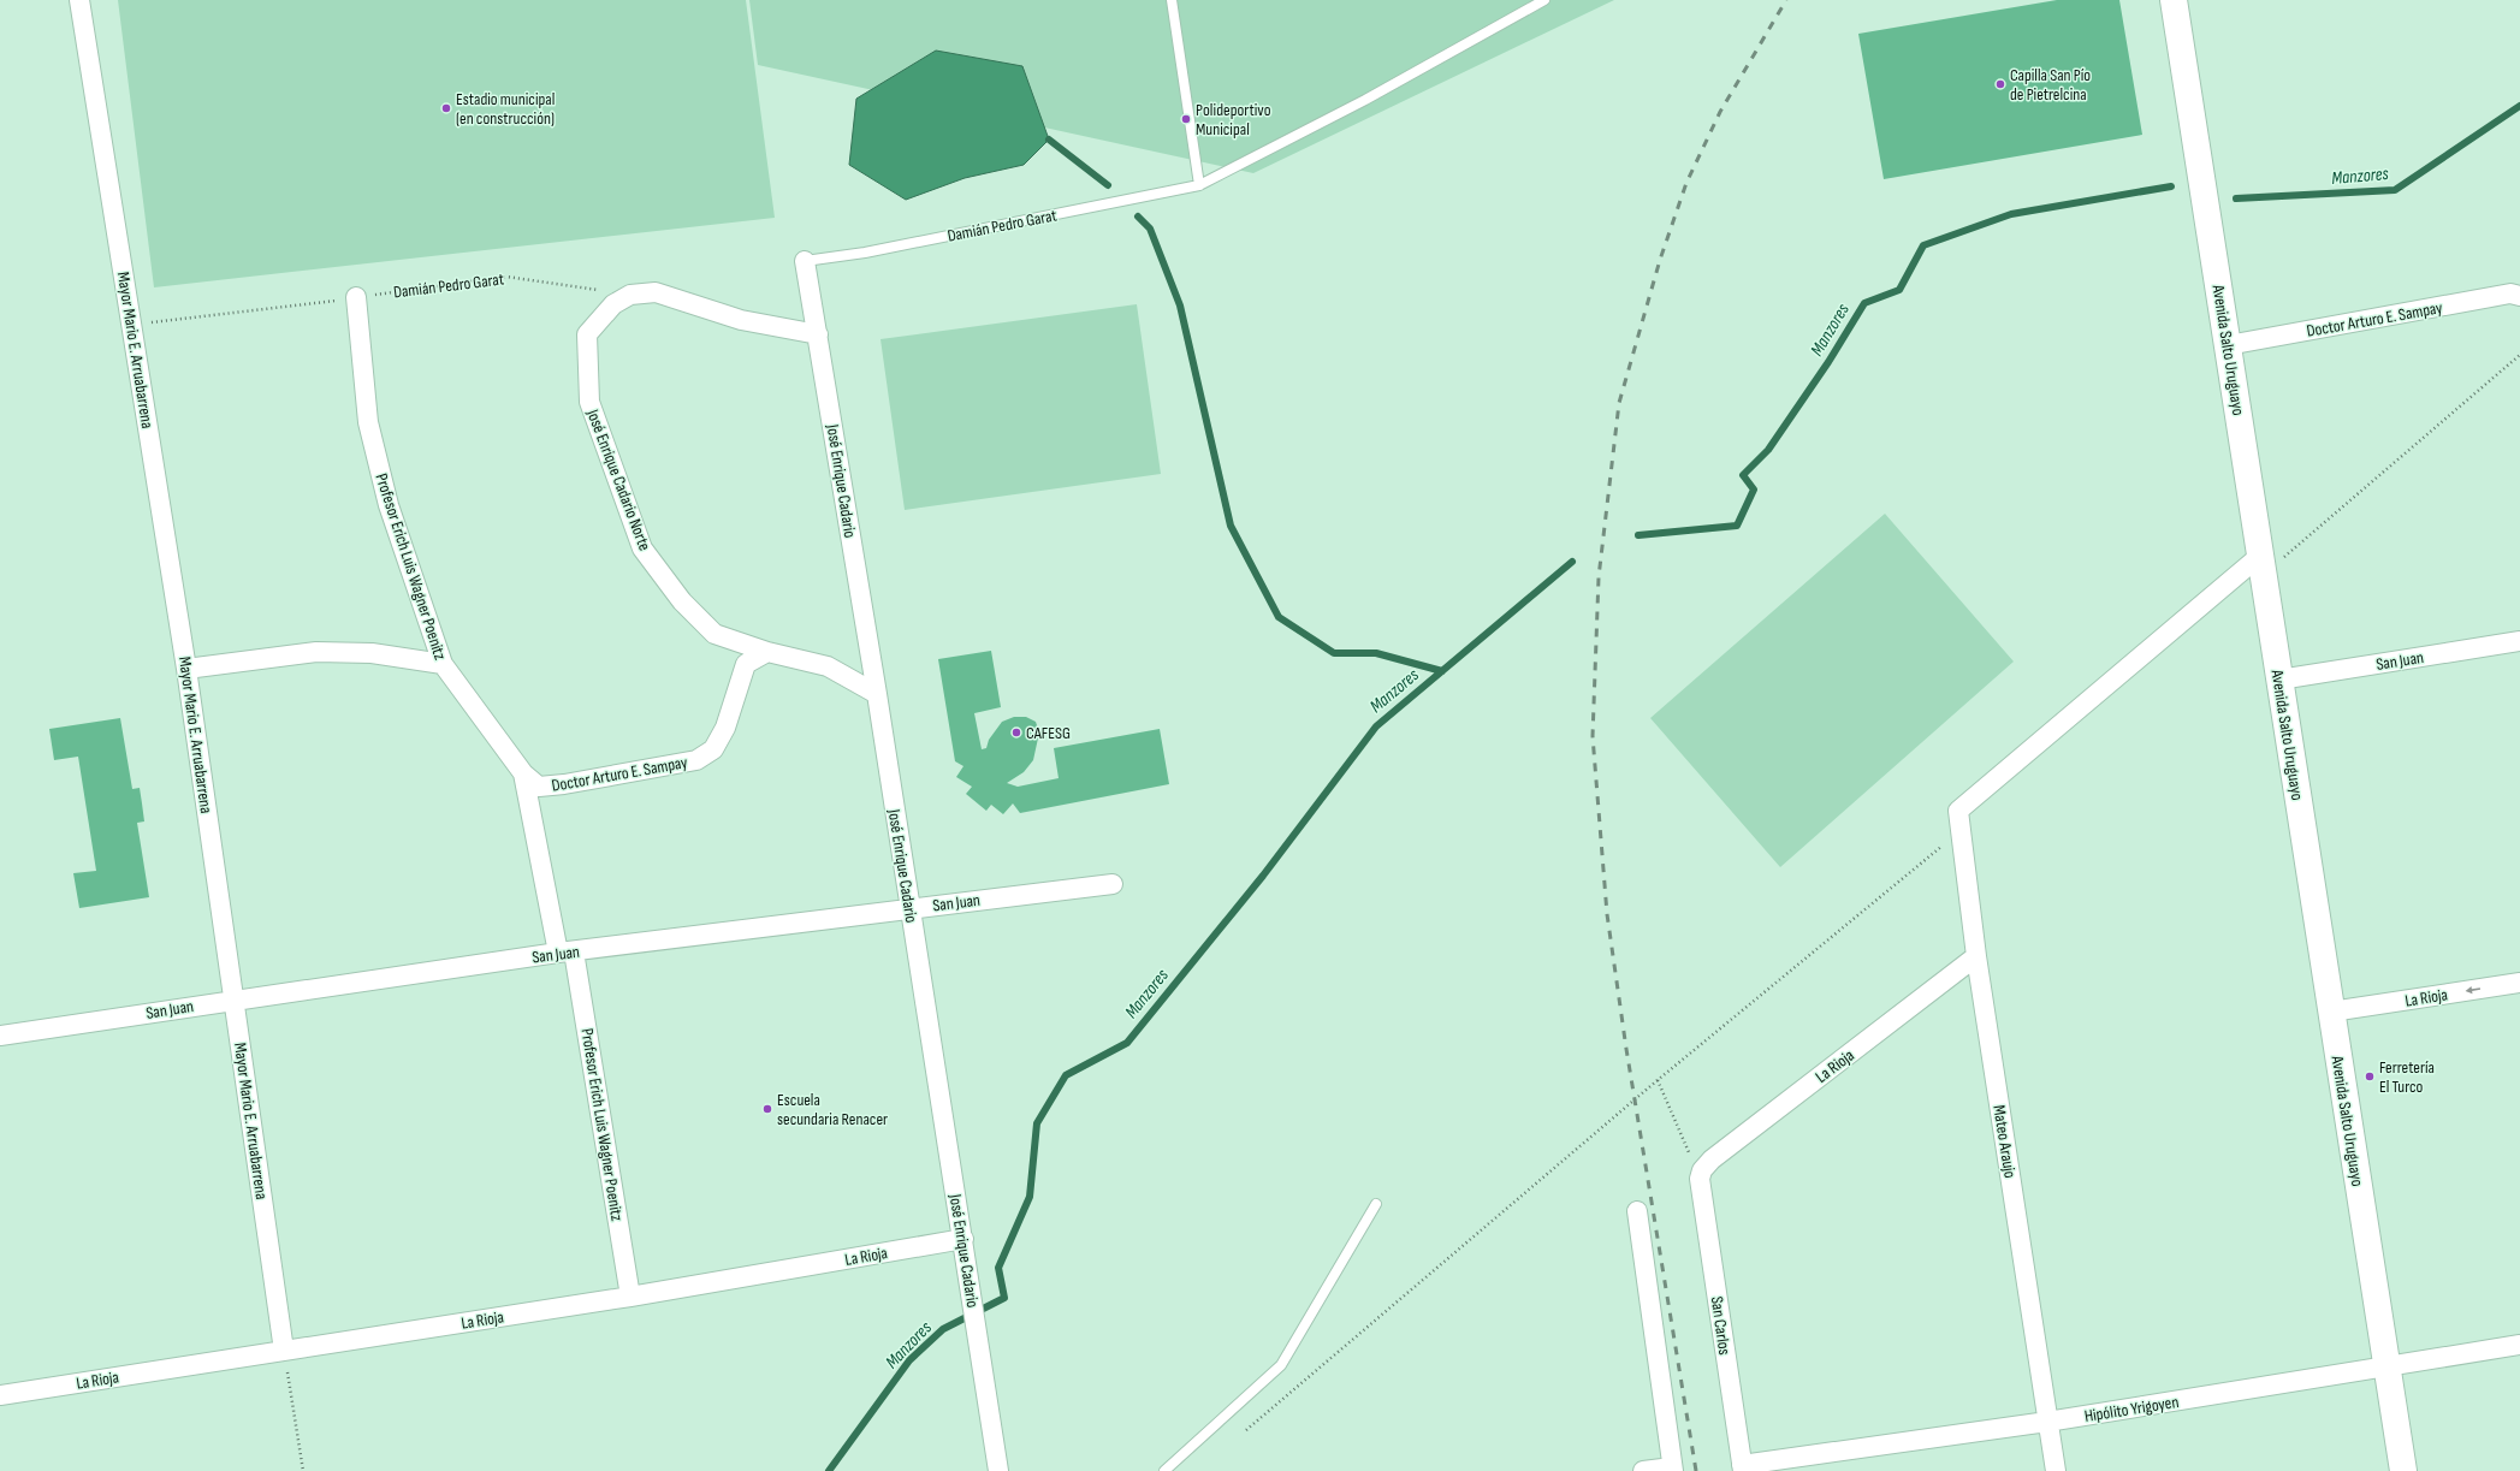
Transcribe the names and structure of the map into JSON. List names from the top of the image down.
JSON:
{
  "streets": {
    "main road": ["Avenida Salto Uruguayo"],
    "street": [
      "Doctor Arturo E. Sampay",
      "Mayor Mario E. Arruabarrena",
      "José Enrique Cadario Norte",
      "José Enrique Cadario",
      "Profesor Erich Luis Wagner Poenitz",
      "San Juan",
      "La Rioja",
      "Mateo Araujo",
      "San Carlos",
      "Hipólito Yrigoyen"
    ],
    "lane": ["Damián Pedro Garat"]
  },
  "crossings": [
    ["Damián Pedro Garat", "Mayor Mario E. Arruabarrena"],
    ["Damián Pedro Garat", "José Enrique Cadario Norte"],
    ["Damián Pedro Garat", "José Enrique Cadario"],
    ["Damián Pedro Garat", "Profesor Erich Luis Wagner Poenitz"],
    ["Doctor Arturo E. Sampay", "Avenida Salto Uruguayo"],
    ["Doctor Arturo E. Sampay", "José Enrique Cadario Norte"],
    ["Doctor Arturo E. Sampay", "Profesor Erich Luis Wagner Poenitz"],
    ["Mayor Mario E. Arruabarrena", "San Juan"],
    ["Mayor Mario E. Arruabarrena", "La Rioja"],
    ["Avenida Salto Uruguayo", "San Juan"],
    ["Avenida Salto Uruguayo", "La Rioja"],
    ["Avenida Salto Uruguayo", "Mateo Araujo"],
    ["Avenida Salto Uruguayo", "Hipólito Yrigoyen"],
    ["José Enrique Cadario", "San Juan"],
    ["José Enrique Cadario", "La Rioja"],
    ["Profesor Erich Luis Wagner Poenitz", "San Juan"],
    ["Profesor Erich Luis Wagner Poenitz", "La Rioja"],
    ["La Rioja", "Mateo Araujo"],
    ["La Rioja", "San Carlos"],
    ["Mateo Araujo", "Hipólito Yrigoyen"],
    ["San Carlos", "Hipólito Yrigoyen"]
  ],
  "water": ["Manzores"],
  "places": [
    "Capilla San Pío de Pietrelcina",
    "Estadio municipal (en construcción)",
    "Polideportivo Municipal",
    "CAFESG",
    "Ferretería El Turco",
    "Escuela secundaria Renacer"
  ]
}
